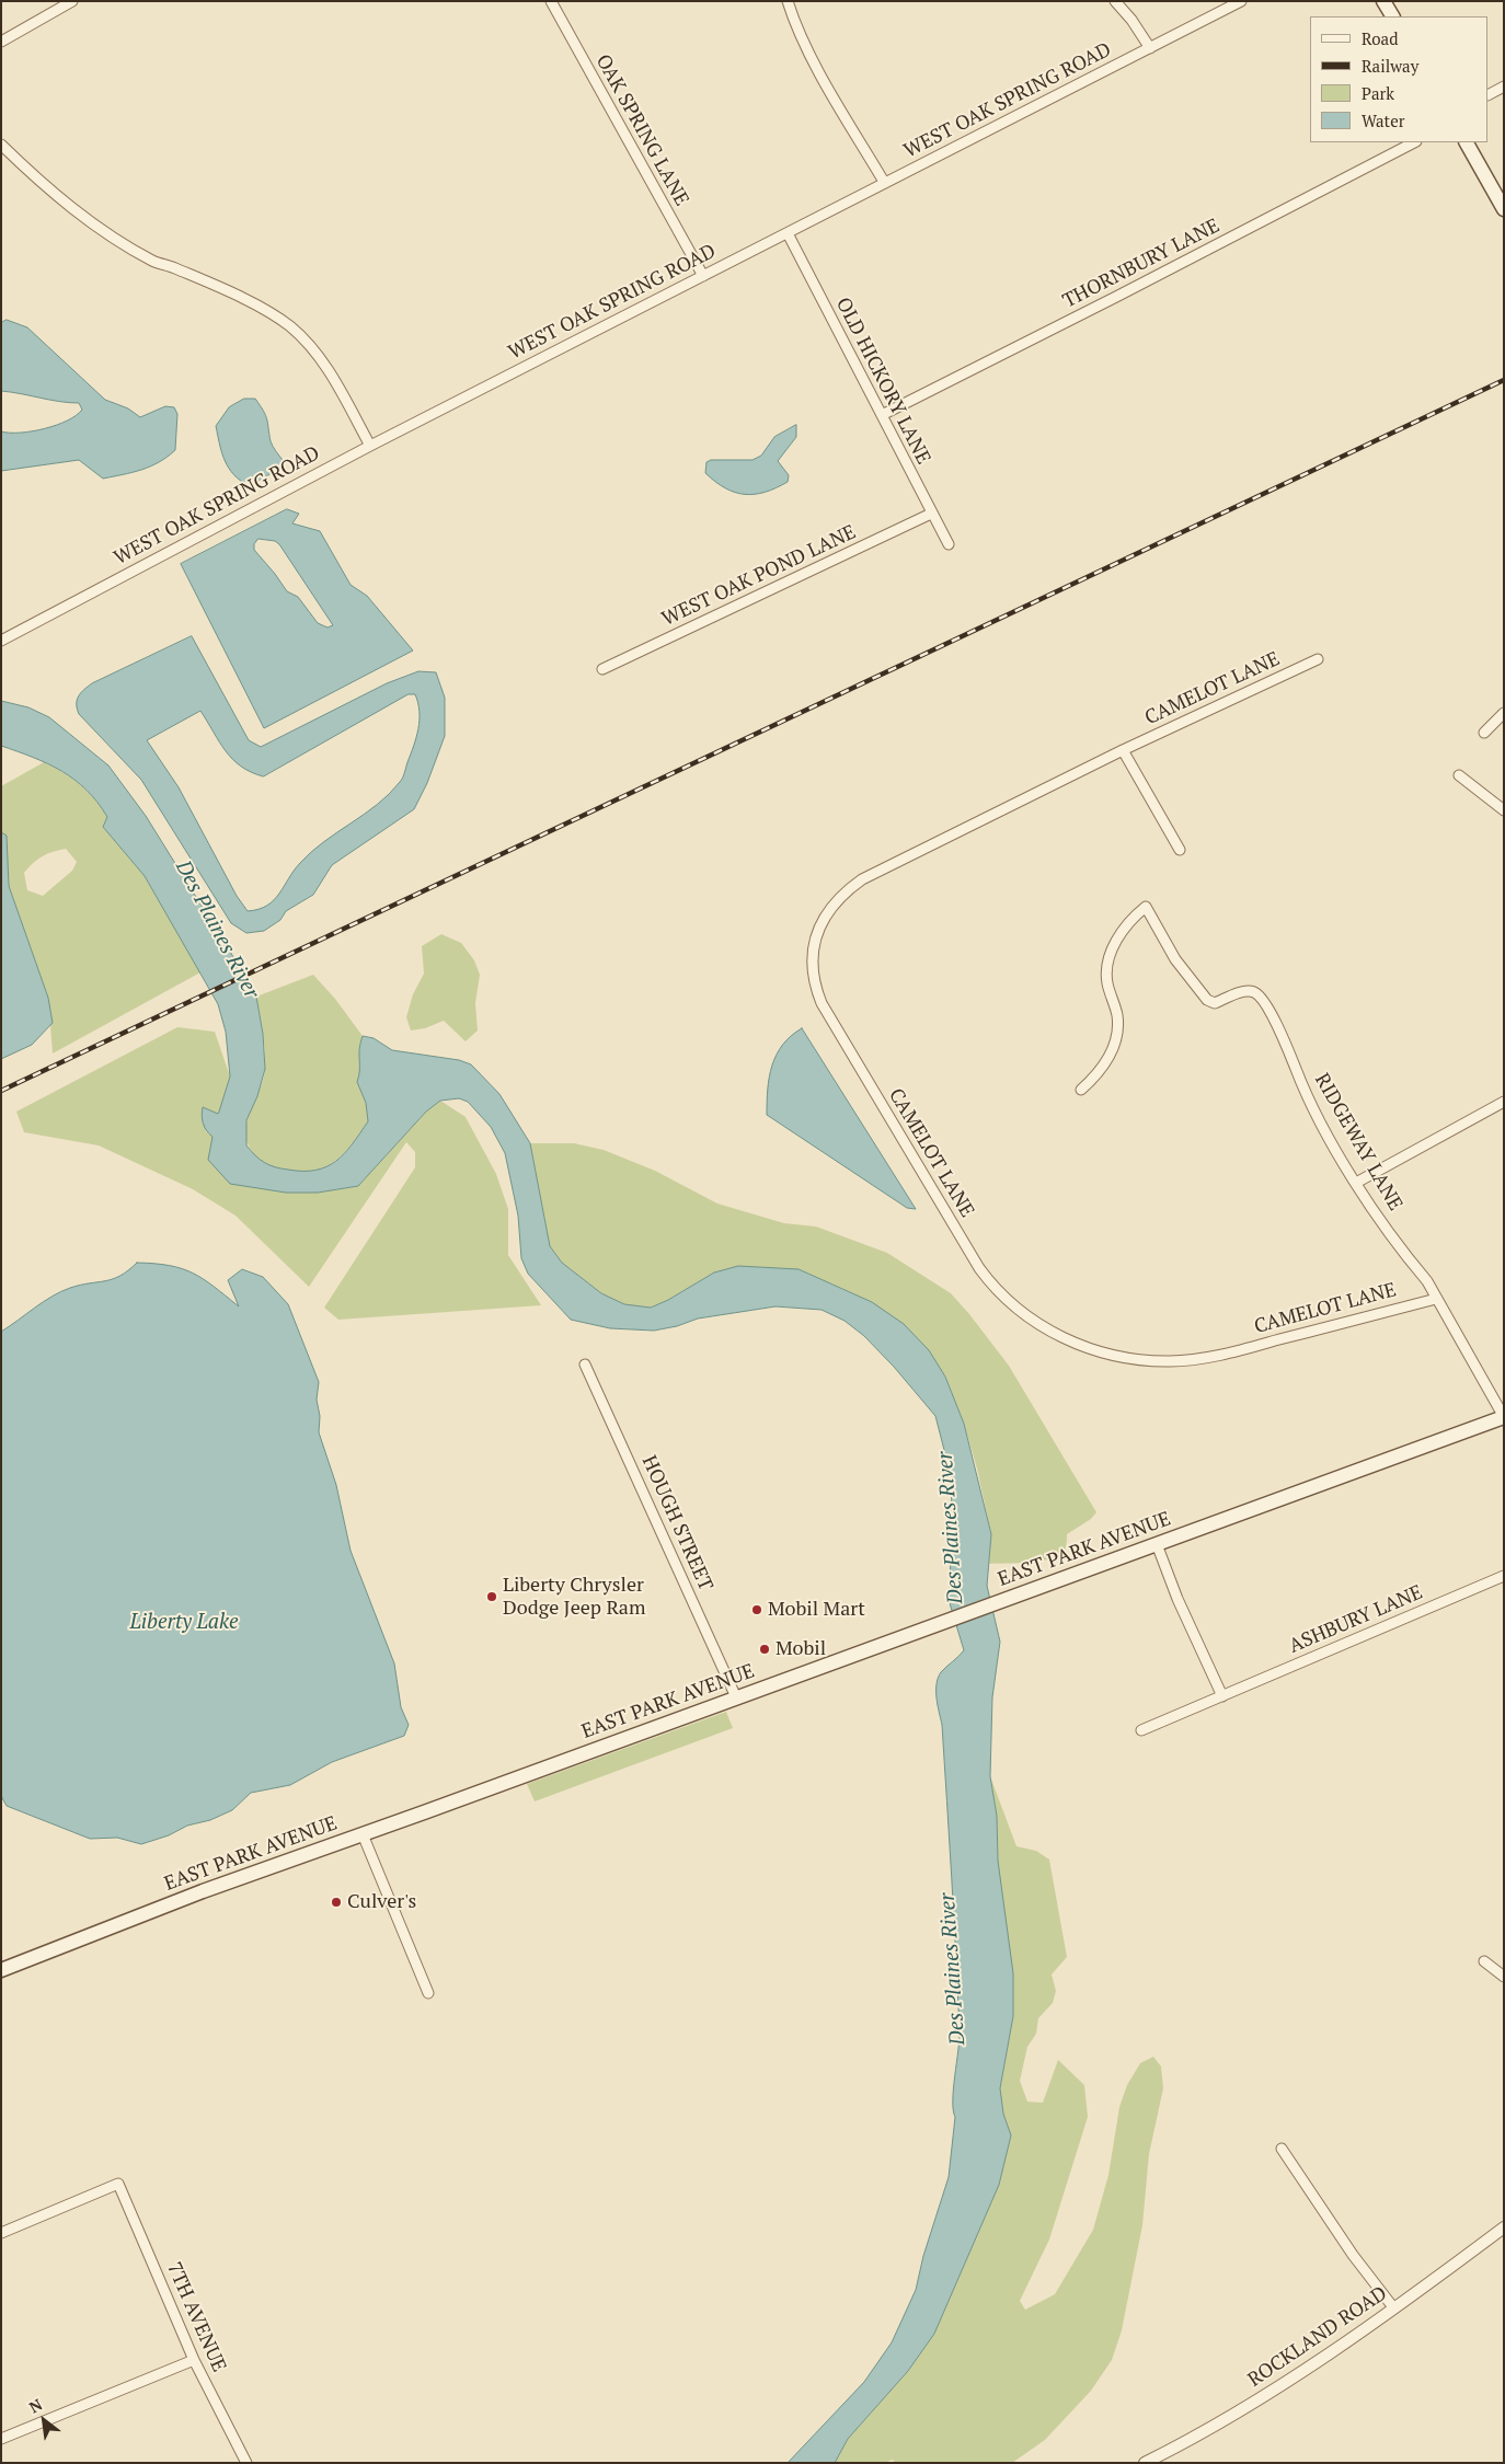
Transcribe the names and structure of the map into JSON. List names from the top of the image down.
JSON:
{
  "streets": {
    "main road": ["EAST PARK AVENUE"],
    "street": [
      "WEST OAK SPRING ROAD",
      "OAK SPRING LANE",
      "THORNBURY LANE",
      "OLD HICKORY LANE",
      "WEST OAK POND LANE",
      "CAMELOT LANE",
      "RIDGEWAY LANE",
      "HOUGH STREET",
      "ASHBURY LANE",
      "7TH AVENUE",
      "ROCKLAND ROAD"
    ]
  },
  "crossings": [
    ["WEST OAK SPRING ROAD", "OAK SPRING LANE"],
    ["WEST OAK SPRING ROAD", "OLD HICKORY LANE"],
    ["THORNBURY LANE", "OLD HICKORY LANE"],
    ["OLD HICKORY LANE", "WEST OAK POND LANE"],
    ["CAMELOT LANE", "RIDGEWAY LANE"],
    ["RIDGEWAY LANE", "EAST PARK AVENUE"],
    ["HOUGH STREET", "EAST PARK AVENUE"]
  ],
  "water": ["Des Plaines River", "Liberty Lake"],
  "places": [
    "Liberty Chrysler Dodge Jeep Ram",
    "Mobil Mart",
    "Mobil",
    "Culver's"
  ],
  "legend": [
    "Road",
    "Railway",
    "Park",
    "Water"
  ],
  "north": "top left"
}
